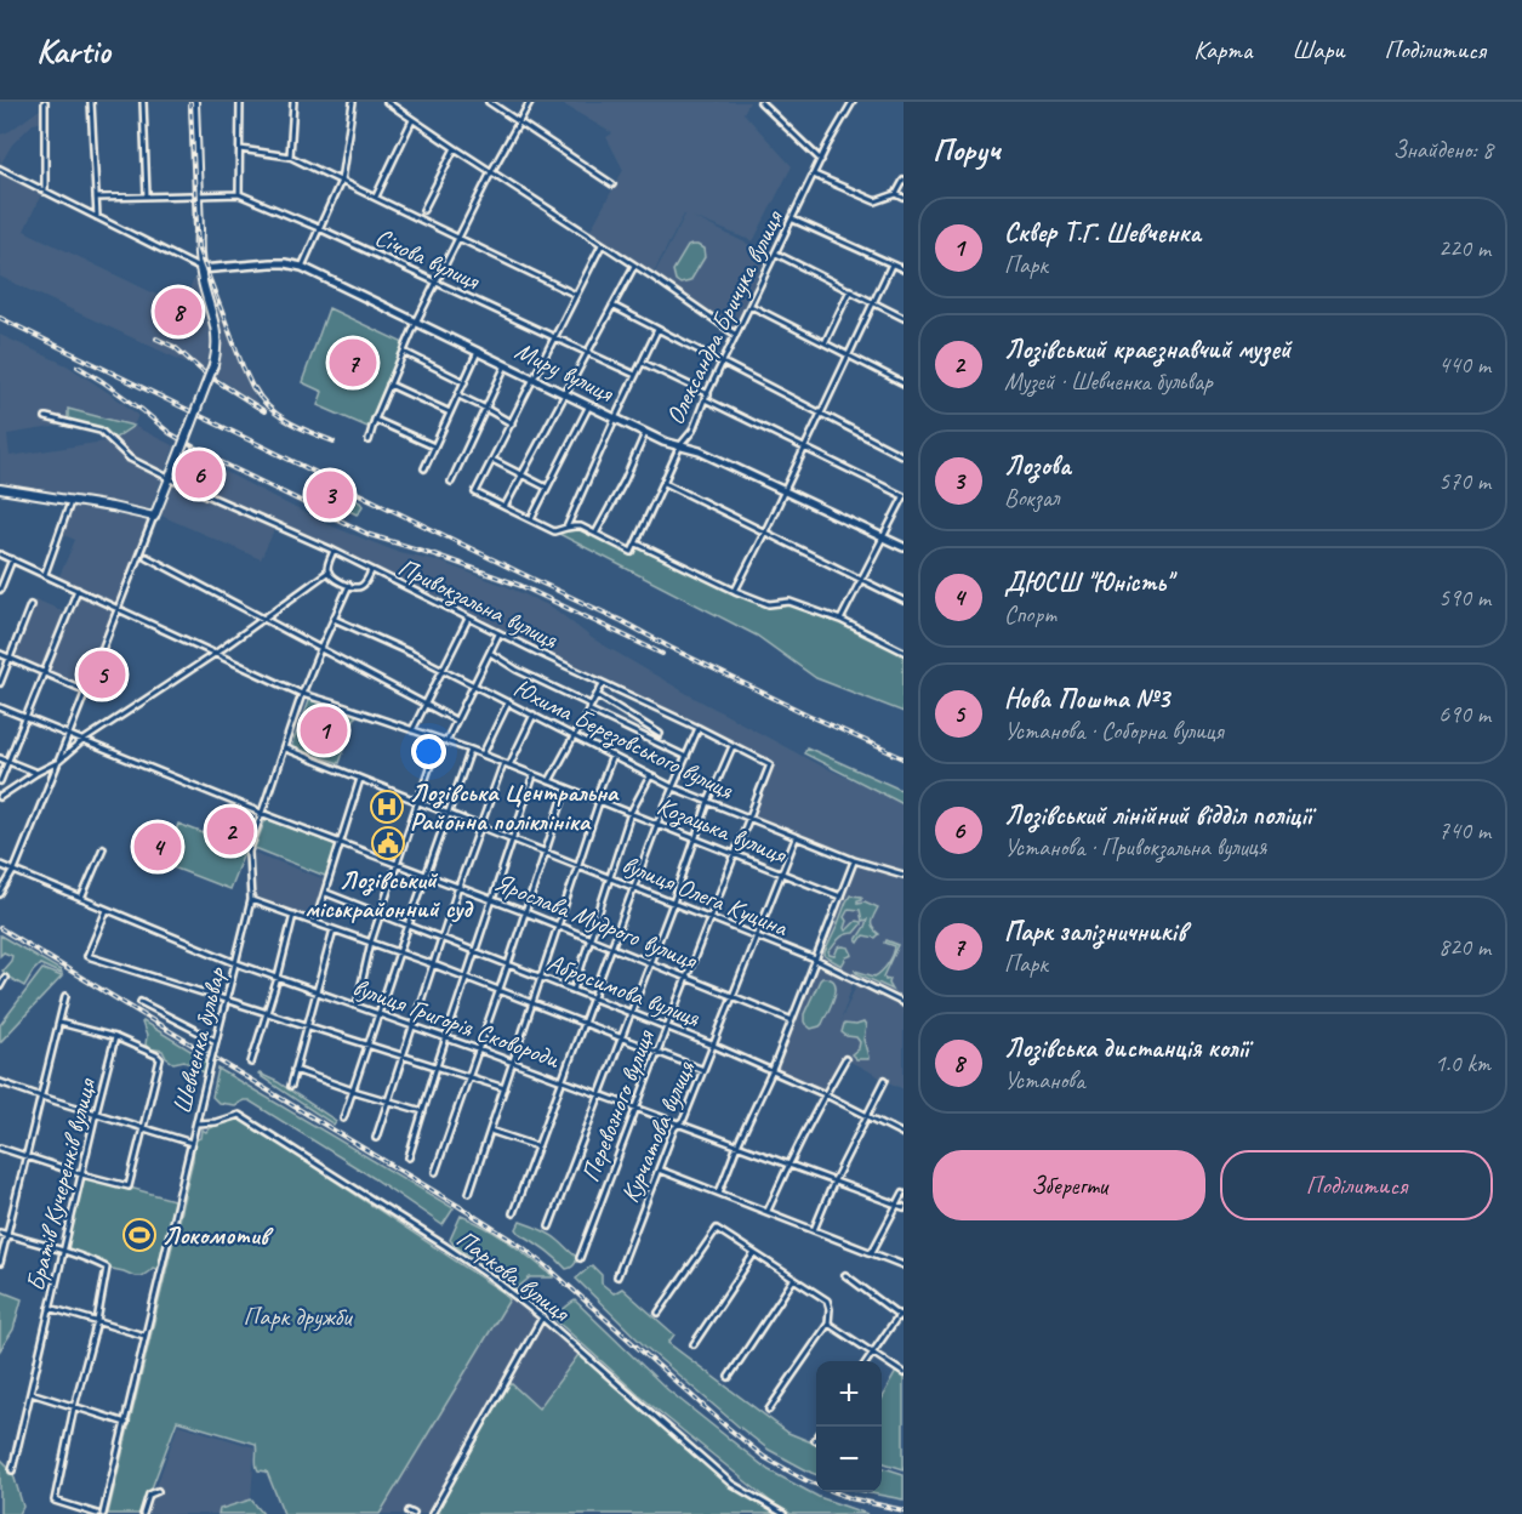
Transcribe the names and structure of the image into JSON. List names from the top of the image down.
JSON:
{
  "streets": {
    "main road": ["Миру вулиця"],
    "street": [
      "Січова вулиця",
      "Олександра Бричука вулиця",
      "Привокзальна вулиця",
      "Юхима Березовського вулиця",
      "Козацька вулиця",
      "вулиця Олега Куцина",
      "Ярослава Мудрого вулиця",
      "Абросимова вулиця",
      "вулиця Григорія Сковороди",
      "Шевченка бульвар",
      "Перевозного вулиця",
      "Курчатова вулиця",
      "Братів Кучеренків вулиця",
      "Паркова вулиця"
    ]
  },
  "crossings": [
    ["Олександра Бричука вулиця", "Миру вулиця"],
    ["Привокзальна вулиця", "Перевозного вулиця"],
    ["Юхима Березовського вулиця", "Шевченка бульвар"],
    ["Юхима Березовського вулиця", "Перевозного вулиця"],
    ["Юхима Березовського вулиця", "Курчатова вулиця"],
    ["Козацька вулиця", "Шевченка бульвар"],
    ["Козацька вулиця", "Перевозного вулиця"],
    ["Козацька вулиця", "Курчатова вулиця"],
    ["вулиця Олега Куцина", "Шевченка бульвар"],
    ["вулиця Олега Куцина", "Перевозного вулиця"],
    ["вулиця Олега Куцина", "Курчатова вулиця"],
    ["Ярослава Мудрого вулиця", "Шевченка бульвар"],
    ["Ярослава Мудрого вулиця", "Перевозного вулиця"],
    ["Ярослава Мудрого вулиця", "Курчатова вулиця"],
    ["Абросимова вулиця", "Перевозного вулиця"],
    ["Абросимова вулиця", "Курчатова вулиця"],
    ["вулиця Григорія Сковороди", "Шевченка бульвар"],
    ["вулиця Григорія Сковороди", "Перевозного вулиця"],
    ["вулиця Григорія Сковороди", "Курчатова вулиця"],
    ["Шевченка бульвар", "Паркова вулиця"]
  ],
  "parks": ["Парк дружби"],
  "places": {
    "hospital": ["Лозівська Центральна Районна поліклініка"],
    "public building": ["Лозівський міськрайонний суд"],
    "sports": ["Локомотив"]
  },
  "page": {
    "header": "Kartio",
    "nav": ["Карта", "Шари", "Поділитися"],
    "heading": ["Поруч", "Знайдено: 8"],
    "list": [
      {
        "mark": "1",
        "name": "Сквер Т.Г. Шевченка",
        "note": "Парк",
        "value": "220 m"
      },
      {
        "mark": "2",
        "name": "Лозівський краєзнавчий музей",
        "note": "Музей · Шевченка бульвар",
        "value": "440 m"
      },
      {
        "mark": "3",
        "name": "Лозова",
        "note": "Вокзал",
        "value": "570 m"
      },
      {
        "mark": "4",
        "name": "ДЮСШ \"Юність\"",
        "note": "Спорт",
        "value": "590 m"
      },
      {
        "mark": "5",
        "name": "Нова Пошта №3",
        "note": "Установа · Соборна вулиця",
        "value": "690 m"
      },
      {
        "mark": "6",
        "name": "Лозівський лінійний відділ поліції",
        "note": "Установа · Привокзальна вулиця",
        "value": "740 m"
      },
      {
        "mark": "7",
        "name": "Парк залізничників",
        "note": "Парк",
        "value": "820 m"
      },
      {
        "mark": "8",
        "name": "Лозівська дистанція колії",
        "note": "Установа",
        "value": "1.0 km"
      }
    ],
    "pins": [
      "8",
      "7",
      "6",
      "3",
      "5",
      "1",
      "2",
      "4"
    ],
    "buttons": ["Зберегти", "Поділитися"],
    "map_buttons": ["+", "−"]
  }
}
